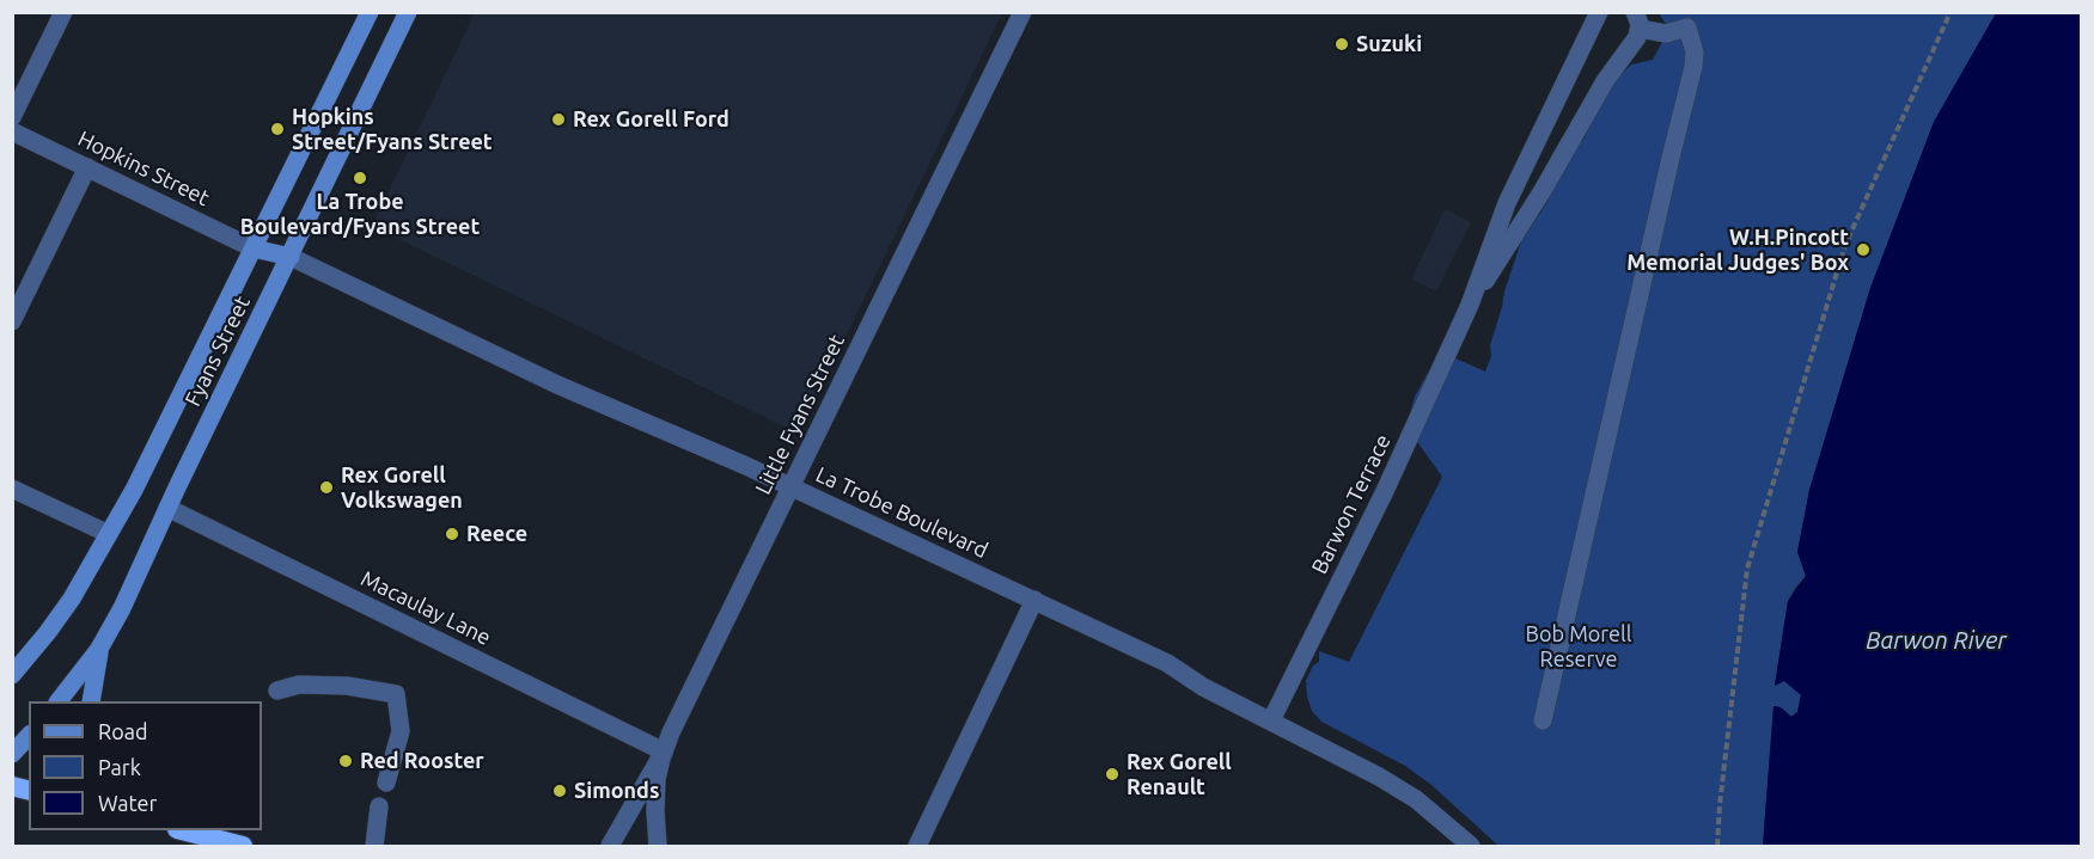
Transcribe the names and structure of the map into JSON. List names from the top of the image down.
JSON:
{
  "streets": {
    "main road": ["Fyans Street"],
    "street": [
      "Hopkins Street",
      "Little Fyans Street",
      "Barwon Terrace",
      "La Trobe Boulevard",
      "Macaulay Lane"
    ]
  },
  "crossings": [
    ["Hopkins Street", "Fyans Street"],
    ["Fyans Street", "La Trobe Boulevard"],
    ["Fyans Street", "Macaulay Lane"],
    ["Little Fyans Street", "La Trobe Boulevard"],
    ["Little Fyans Street", "Macaulay Lane"],
    ["Barwon Terrace", "La Trobe Boulevard"]
  ],
  "water": ["Barwon River"],
  "parks": ["Bob Morell Reserve"],
  "places": [
    "Suzuki",
    "Rex Gorell Ford",
    "Hopkins Street/Fyans Street",
    "La Trobe Boulevard/Fyans Street",
    "W.H.Pincott Memorial Judges' Box",
    "Rex Gorell Volkswagen",
    "Reece",
    "Red Rooster",
    "Rex Gorell Renault",
    "Simonds"
  ],
  "legend": ["Road", "Park", "Water"]
}
